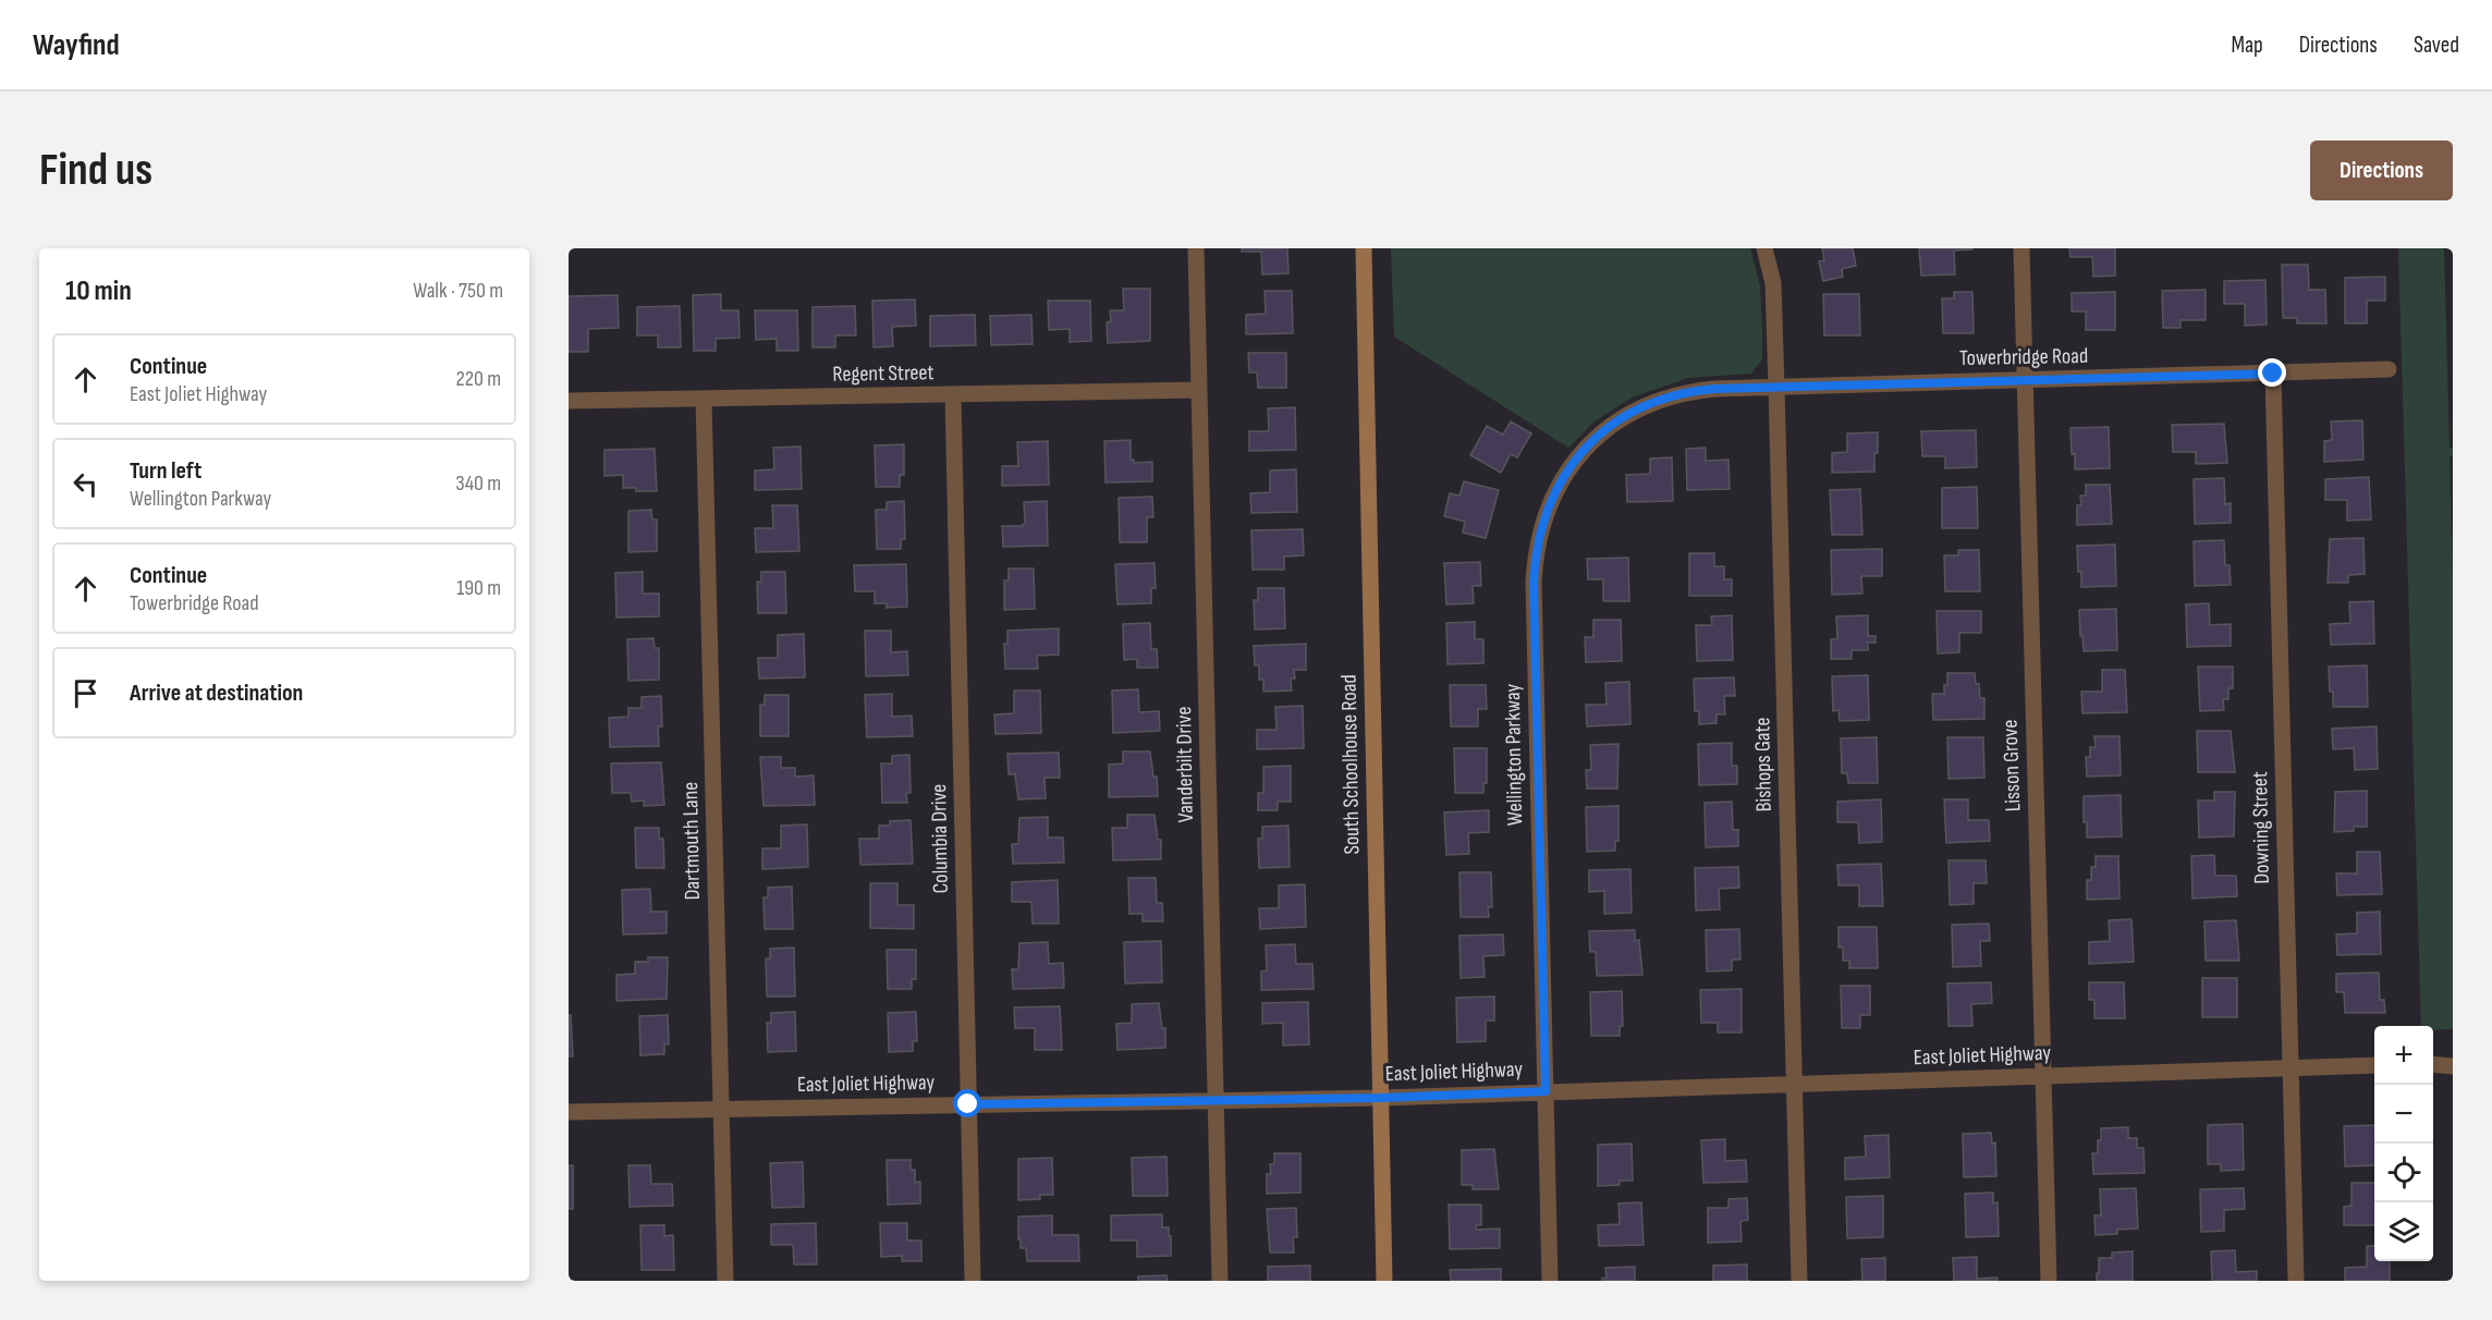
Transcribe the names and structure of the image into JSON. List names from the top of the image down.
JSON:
{
  "streets": {
    "street": [
      "Towerbridge Road",
      "Regent Street",
      "Wellington Parkway",
      "Vanderbilt Drive",
      "South Schoolhouse Road",
      "Bishops Gate",
      "Lisson Grove",
      "Downing Street",
      "Columbia Drive",
      "Dartmouth Lane",
      "East Joliet Highway"
    ]
  },
  "crossings": [
    ["Towerbridge Road", "Wellington Parkway"],
    ["Towerbridge Road", "Bishops Gate"],
    ["Towerbridge Road", "Lisson Grove"],
    ["Towerbridge Road", "Downing Street"],
    ["Regent Street", "Vanderbilt Drive"],
    ["Regent Street", "Columbia Drive"],
    ["Regent Street", "Dartmouth Lane"],
    ["Wellington Parkway", "Bishops Gate"],
    ["Wellington Parkway", "East Joliet Highway"],
    ["Vanderbilt Drive", "East Joliet Highway"],
    ["South Schoolhouse Road", "East Joliet Highway"],
    ["Bishops Gate", "East Joliet Highway"],
    ["Lisson Grove", "East Joliet Highway"],
    ["Downing Street", "East Joliet Highway"],
    ["Columbia Drive", "East Joliet Highway"],
    ["Dartmouth Lane", "East Joliet Highway"]
  ],
  "page": {
    "header": "Wayfind",
    "nav": ["Map", "Directions", "Saved"],
    "buttons": "Directions",
    "title": "Find us",
    "heading": ["10 min", "Walk · 750 m"],
    "list": [
      ["Continue", "East Joliet Highway", "220 m"],
      ["Turn left", "Wellington Parkway", "340 m"],
      ["Continue", "Towerbridge Road", "190 m"],
      "Arrive at destination"
    ],
    "map_buttons": ["+", "−"]
  }
}
